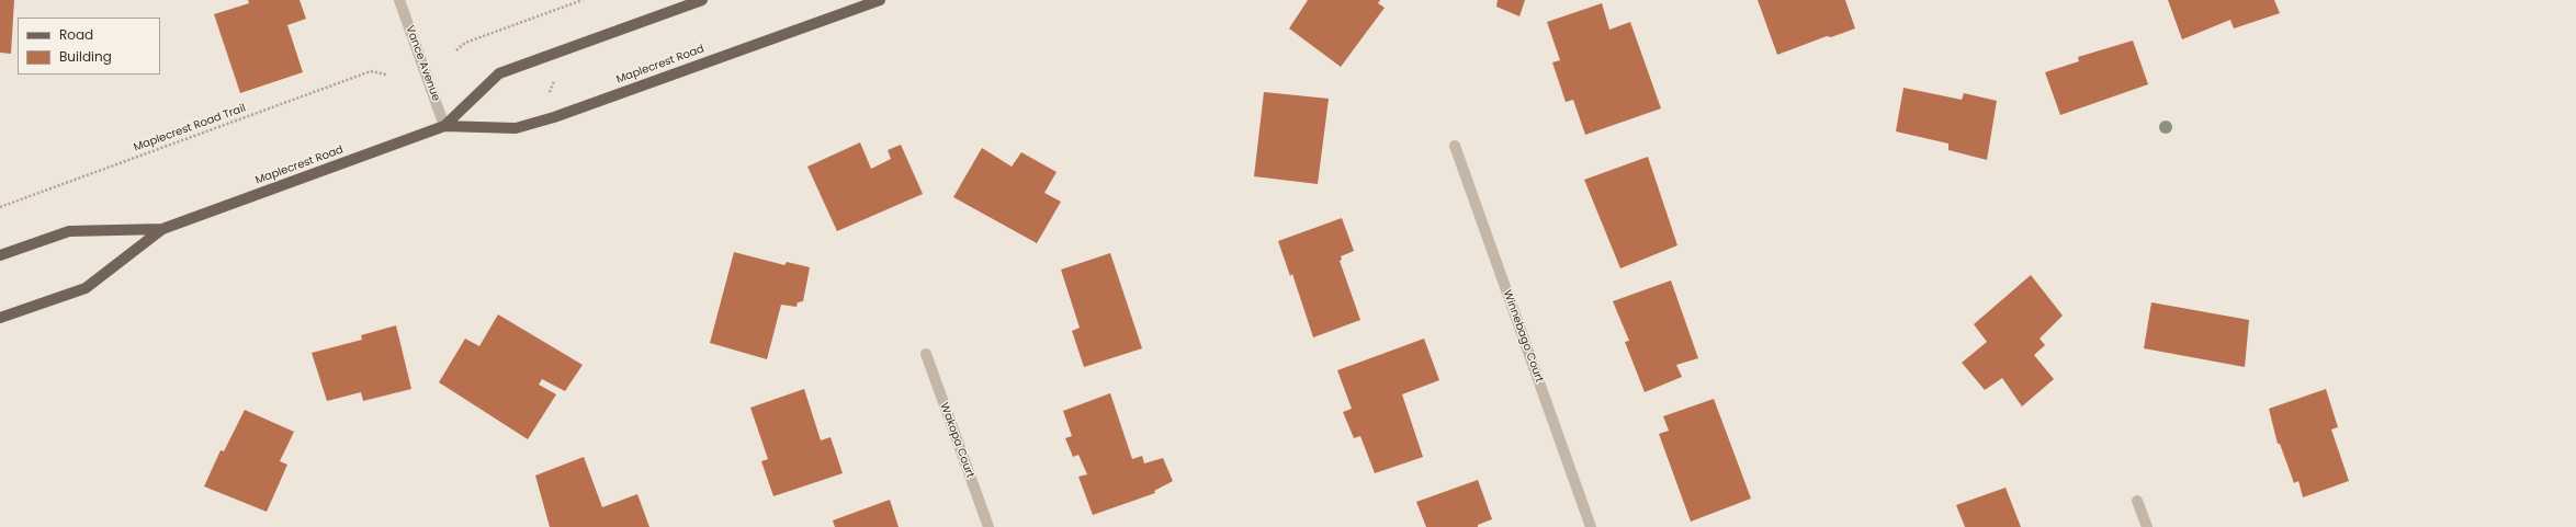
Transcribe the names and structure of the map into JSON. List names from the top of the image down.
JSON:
{
  "streets": {
    "main road": ["Maplecrest Road"],
    "street": ["Vance Avenue", "Winnebago Court", "Wakopa Court"],
    "path": ["Maplecrest Road Trail"]
  },
  "crossings": [
    ["Vance Avenue", "Maplecrest Road"]
  ],
  "legend": ["Road", "Building"]
}
